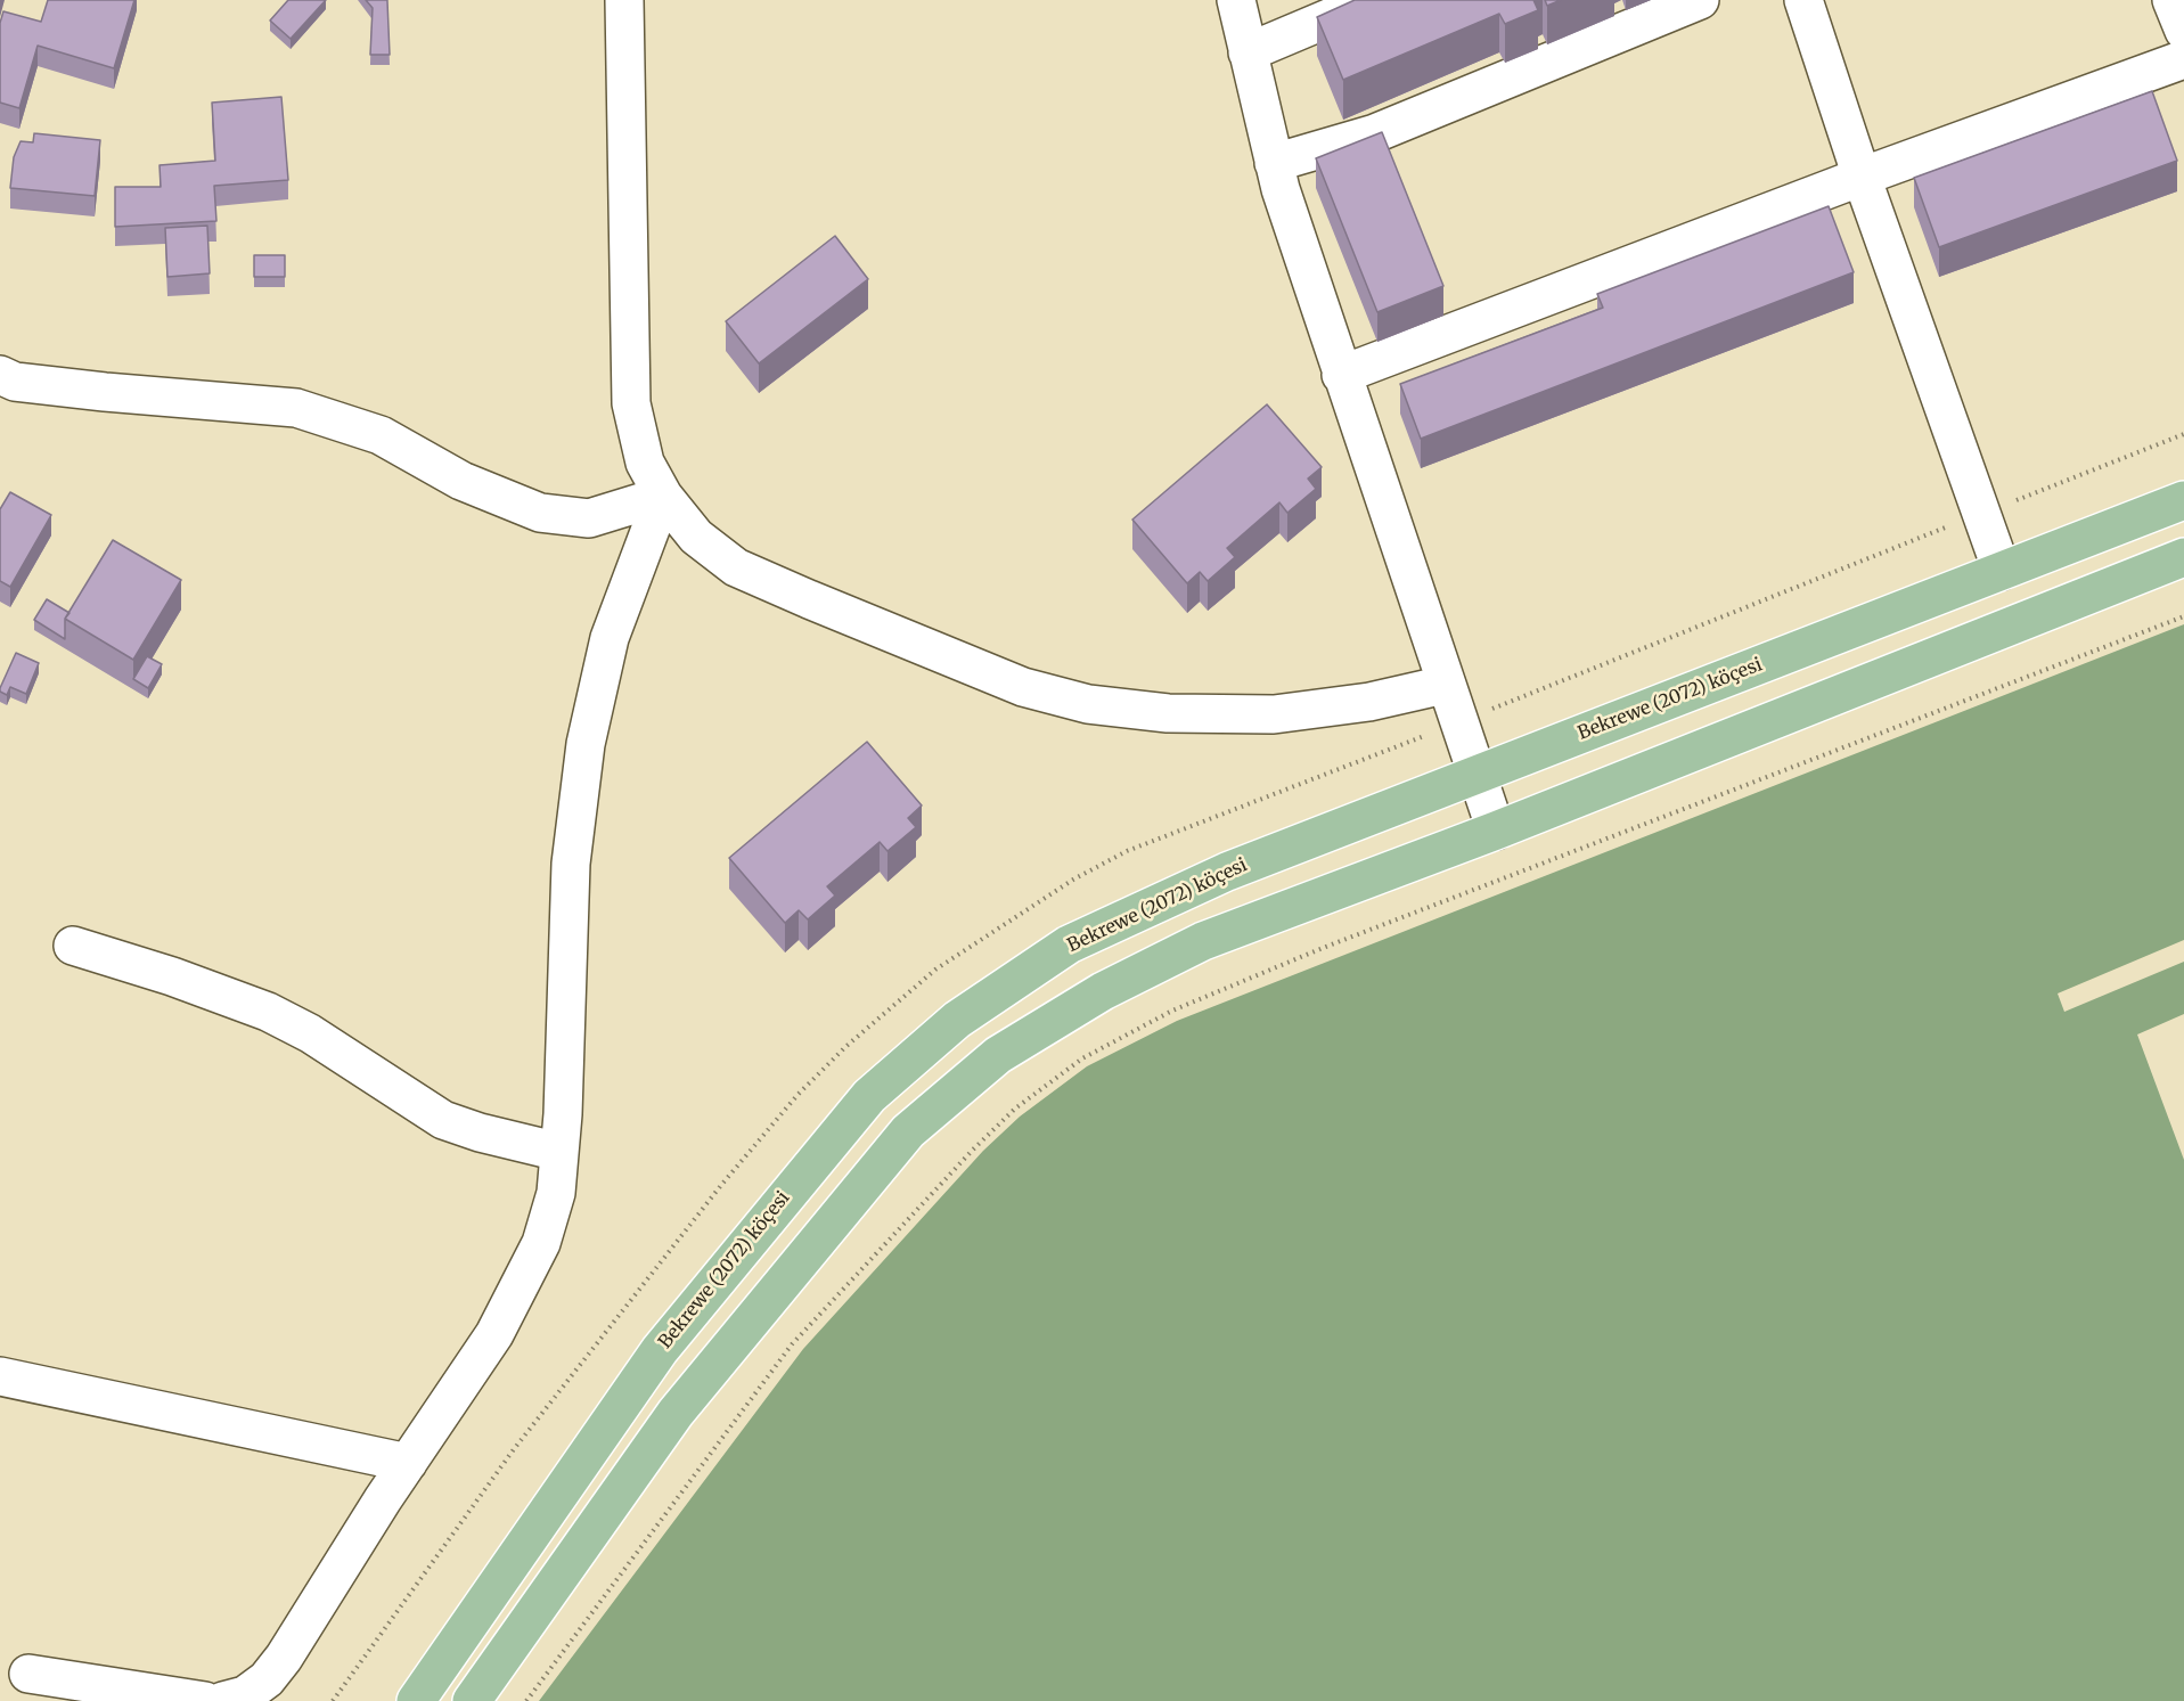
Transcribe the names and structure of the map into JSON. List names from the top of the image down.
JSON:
{
  "streets": {
    "main road": ["Bekrewe (2072) köçesi"]
  }
}
